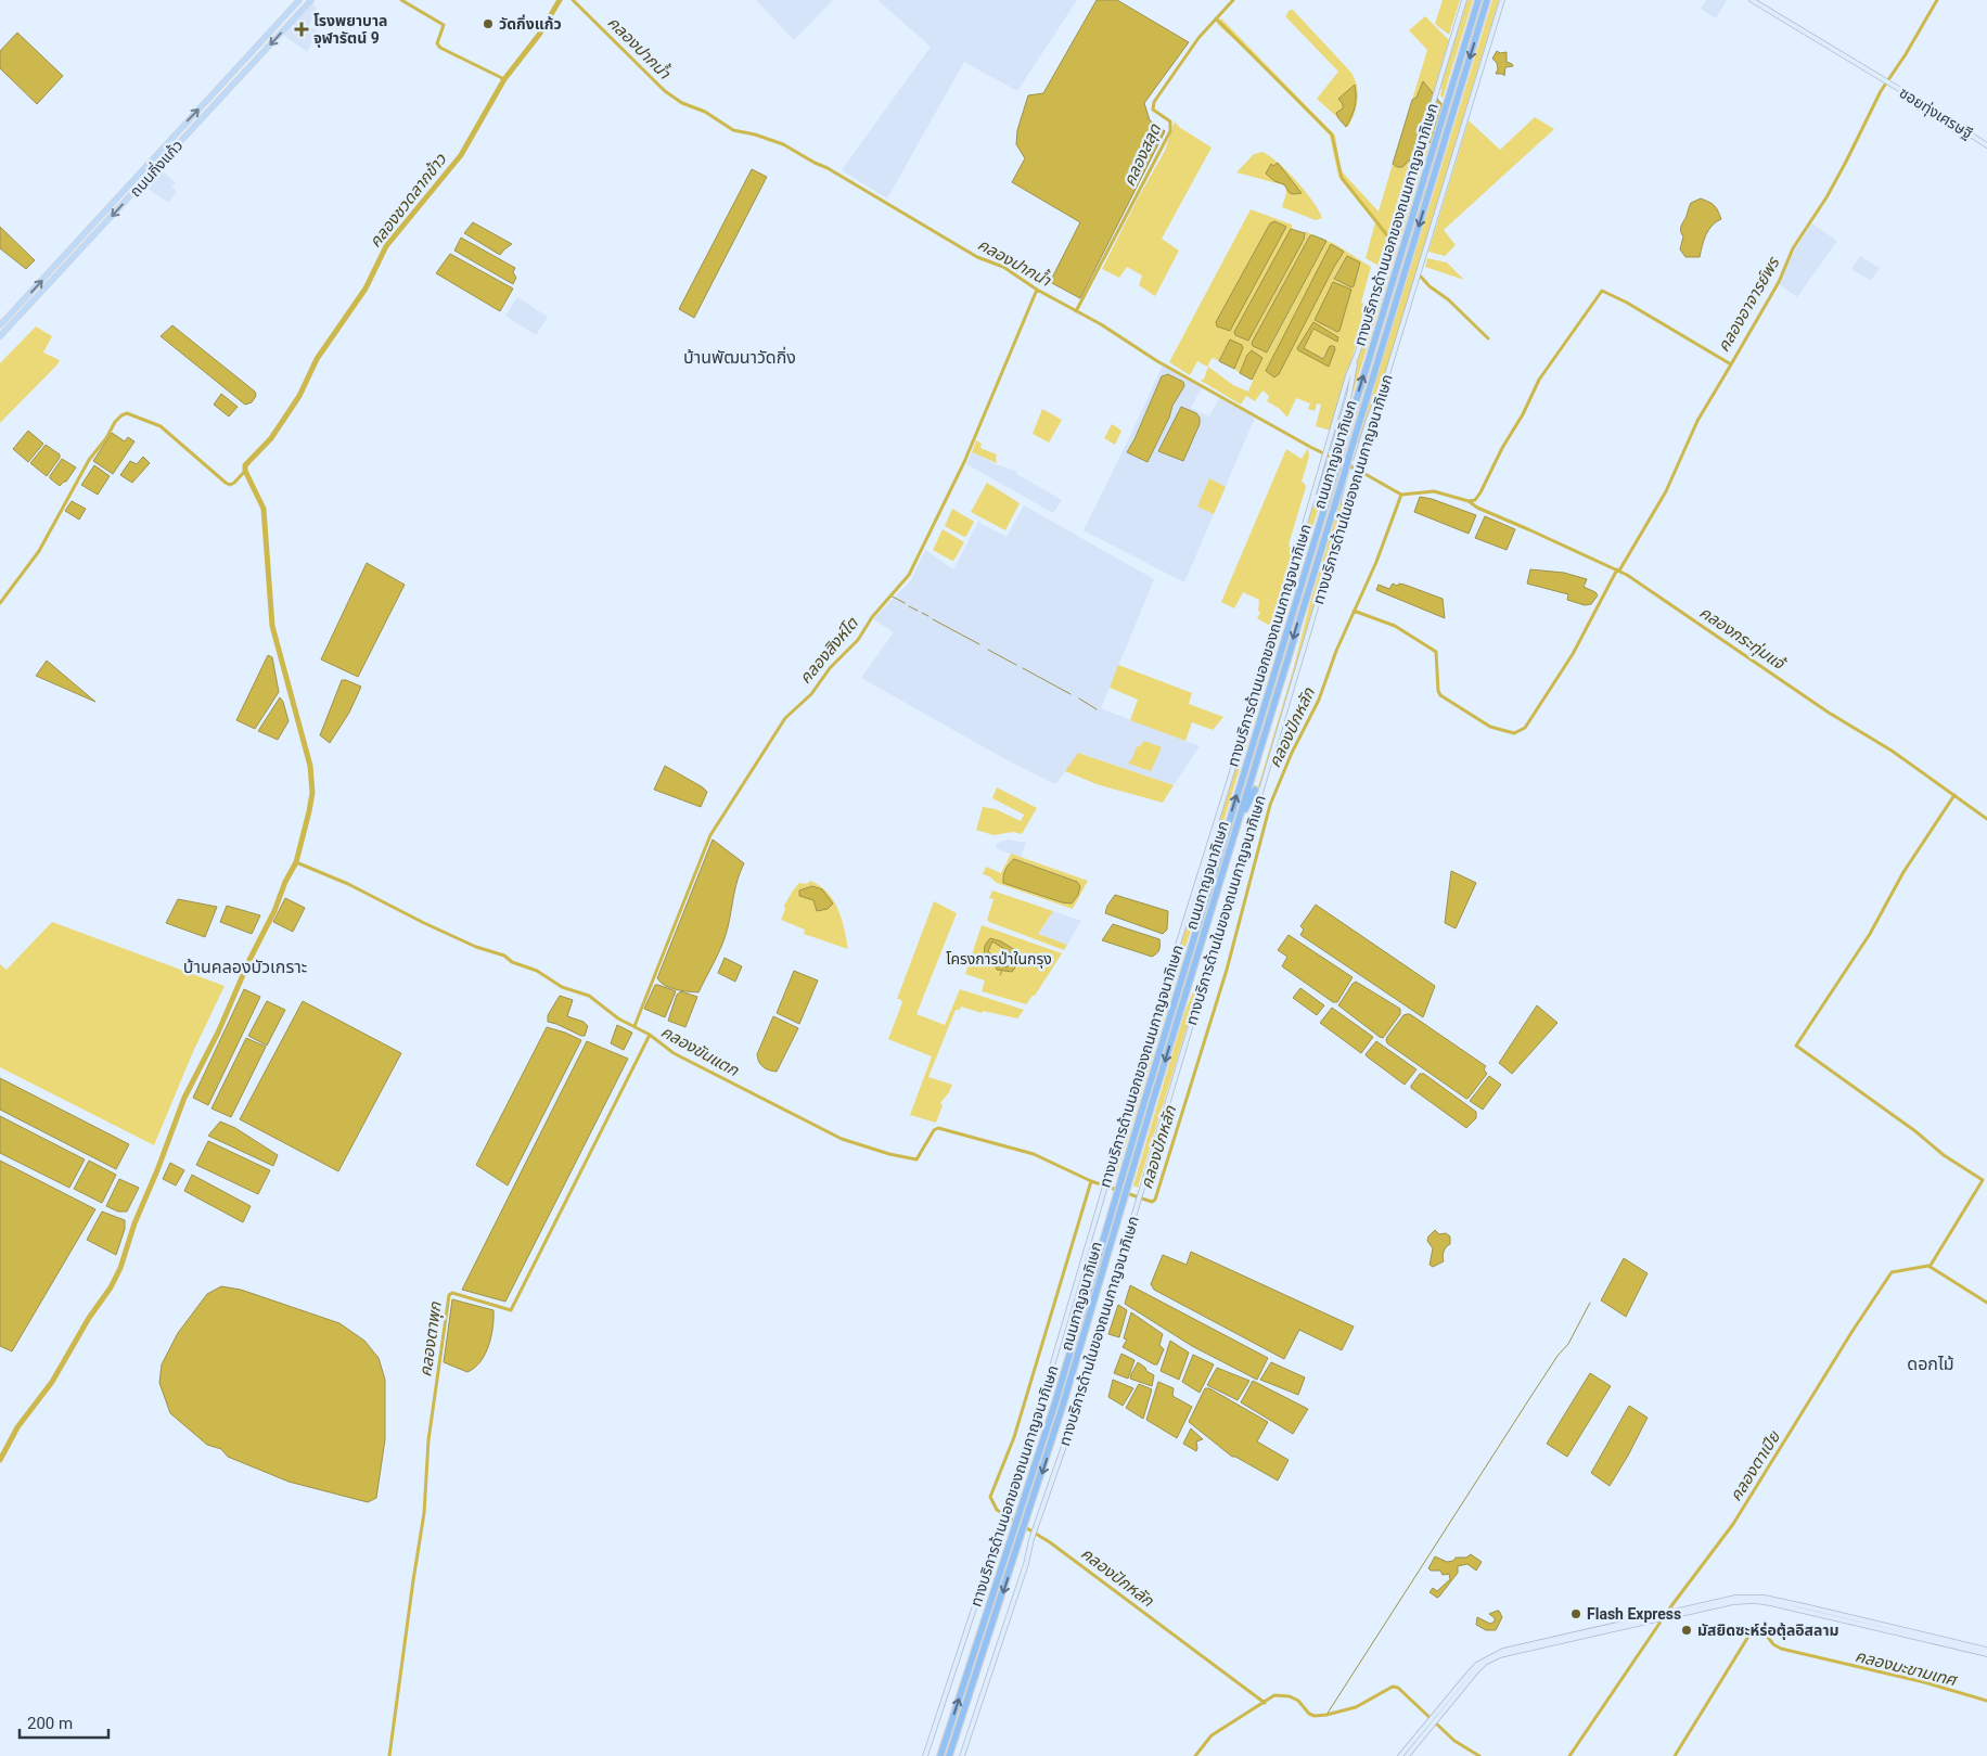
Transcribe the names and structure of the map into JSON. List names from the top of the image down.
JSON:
{
  "streets": {
    "highway": ["ถนนกาญจนาภิเษก"],
    "main road": [
      "ซอยทุ่งเศรษฐี",
      "ถนนกิ่งแก้ว",
      "ทางบริการด้านนอกของถนนกาญจนาภิเษก",
      "ทางบริการด้านในของถนนกาญจนาภิเษก"
    ]
  },
  "districts": ["บ้านพัฒนาวัดกิ่ง", "บ้านคลองบัวเกราะ", "ดอกไม้"],
  "water": [
    "คลองปากน้ำ",
    "คลองสลุด",
    "คลองชวดลากข้าว",
    "คลองอาจารย์พร",
    "คลองกระทุ่มแจ้",
    "คลองสิงห์โต",
    "คลองปักหลัก",
    "คลองขันแตก",
    "คลองตาพุก",
    "คลองตาเปีย",
    "คลองมะขามเทศ"
  ],
  "parks": ["โครงการป่าในกรุง"],
  "places": {
    "other": ["วัดกิ่งแก้ว", "Flash Express", "มัสยิดซะห์ร่อตุ้ลอิสลาม"],
    "health": ["โรงพยาบาล จุฬารัตน์ 9"]
  },
  "scale_bar": "200 m"
}
